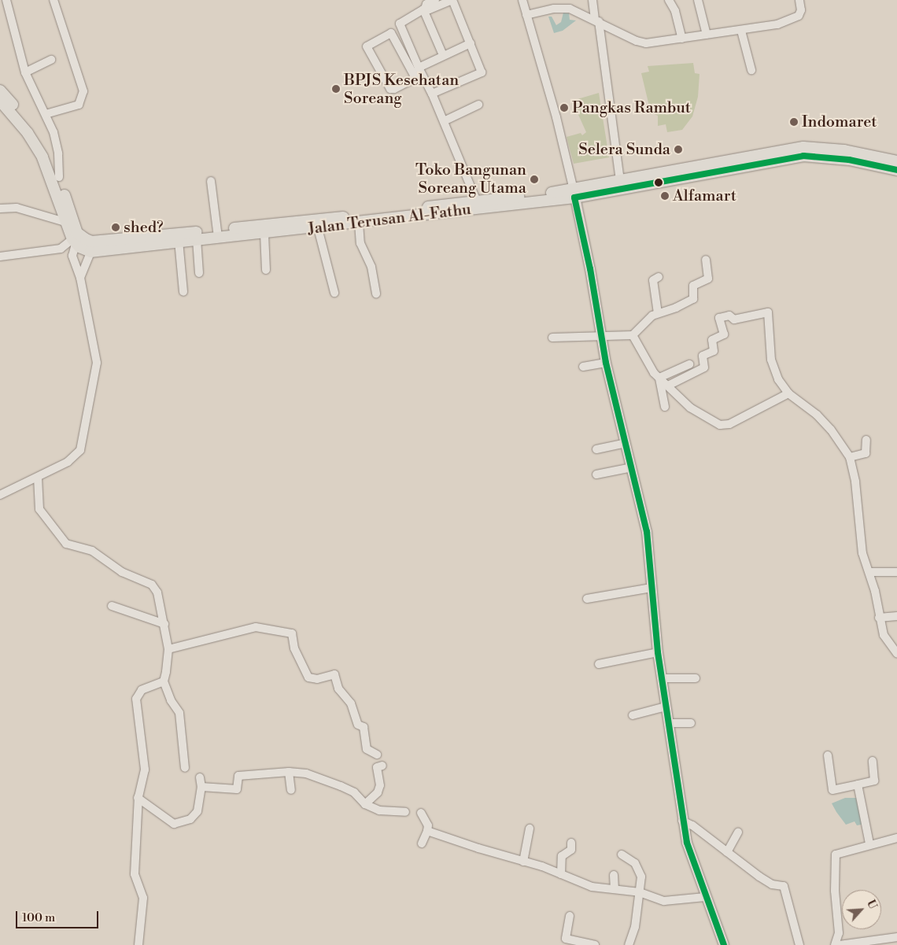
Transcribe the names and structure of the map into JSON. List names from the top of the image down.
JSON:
{
  "streets": {
    "highway": ["Jalan Terusan Al-Fathu"]
  },
  "places": [
    "BPJS Kesehatan Soreang",
    "Pangkas Rambut",
    "Indomaret",
    "Selera Sunda",
    "Toko Bangunan Soreang Utama",
    "Alfamart",
    "shed?"
  ],
  "scale_bar": "100 m",
  "north": "top right"
}
